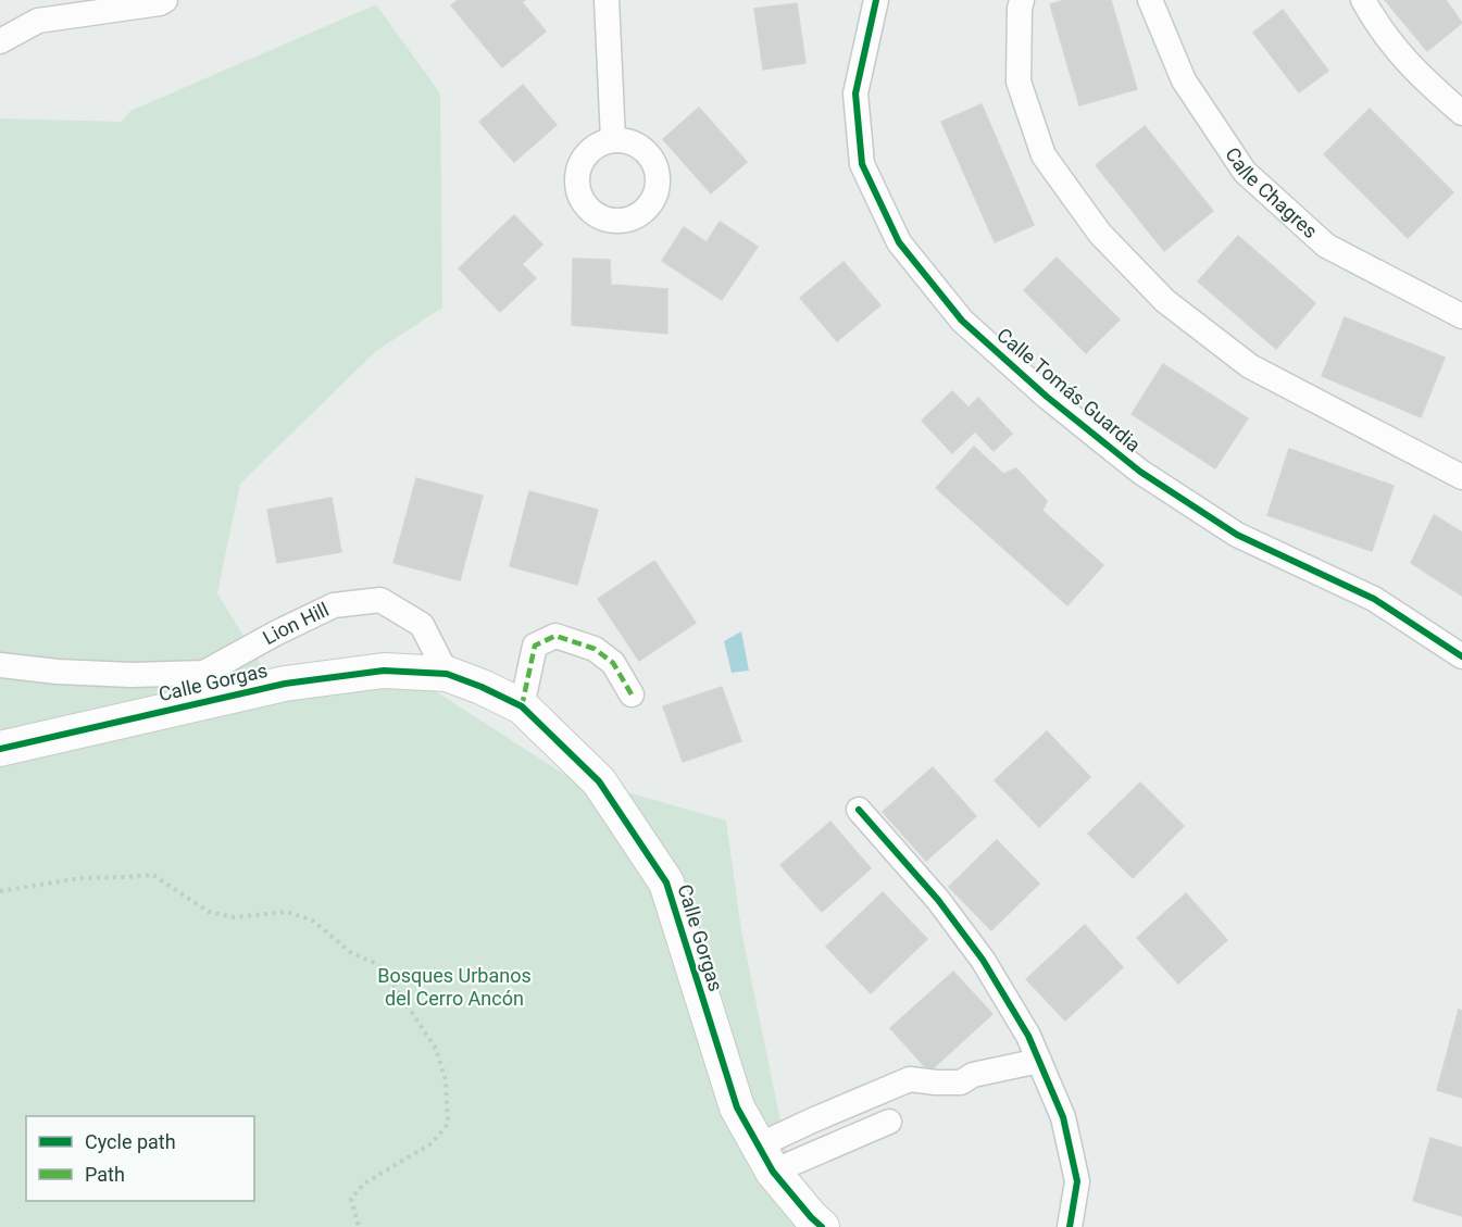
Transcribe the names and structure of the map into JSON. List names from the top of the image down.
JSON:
{
  "streets": {
    "street": [
      "Calle Chagres",
      "Calle Tomás Guardia",
      "Lion Hill",
      "Calle Gorgas"
    ]
  },
  "crossings": [
    ["Lion Hill", "Calle Gorgas"]
  ],
  "parks": ["Bosques Urbanos del Cerro Ancón"],
  "legend": ["Cycle path", "Path"]
}
